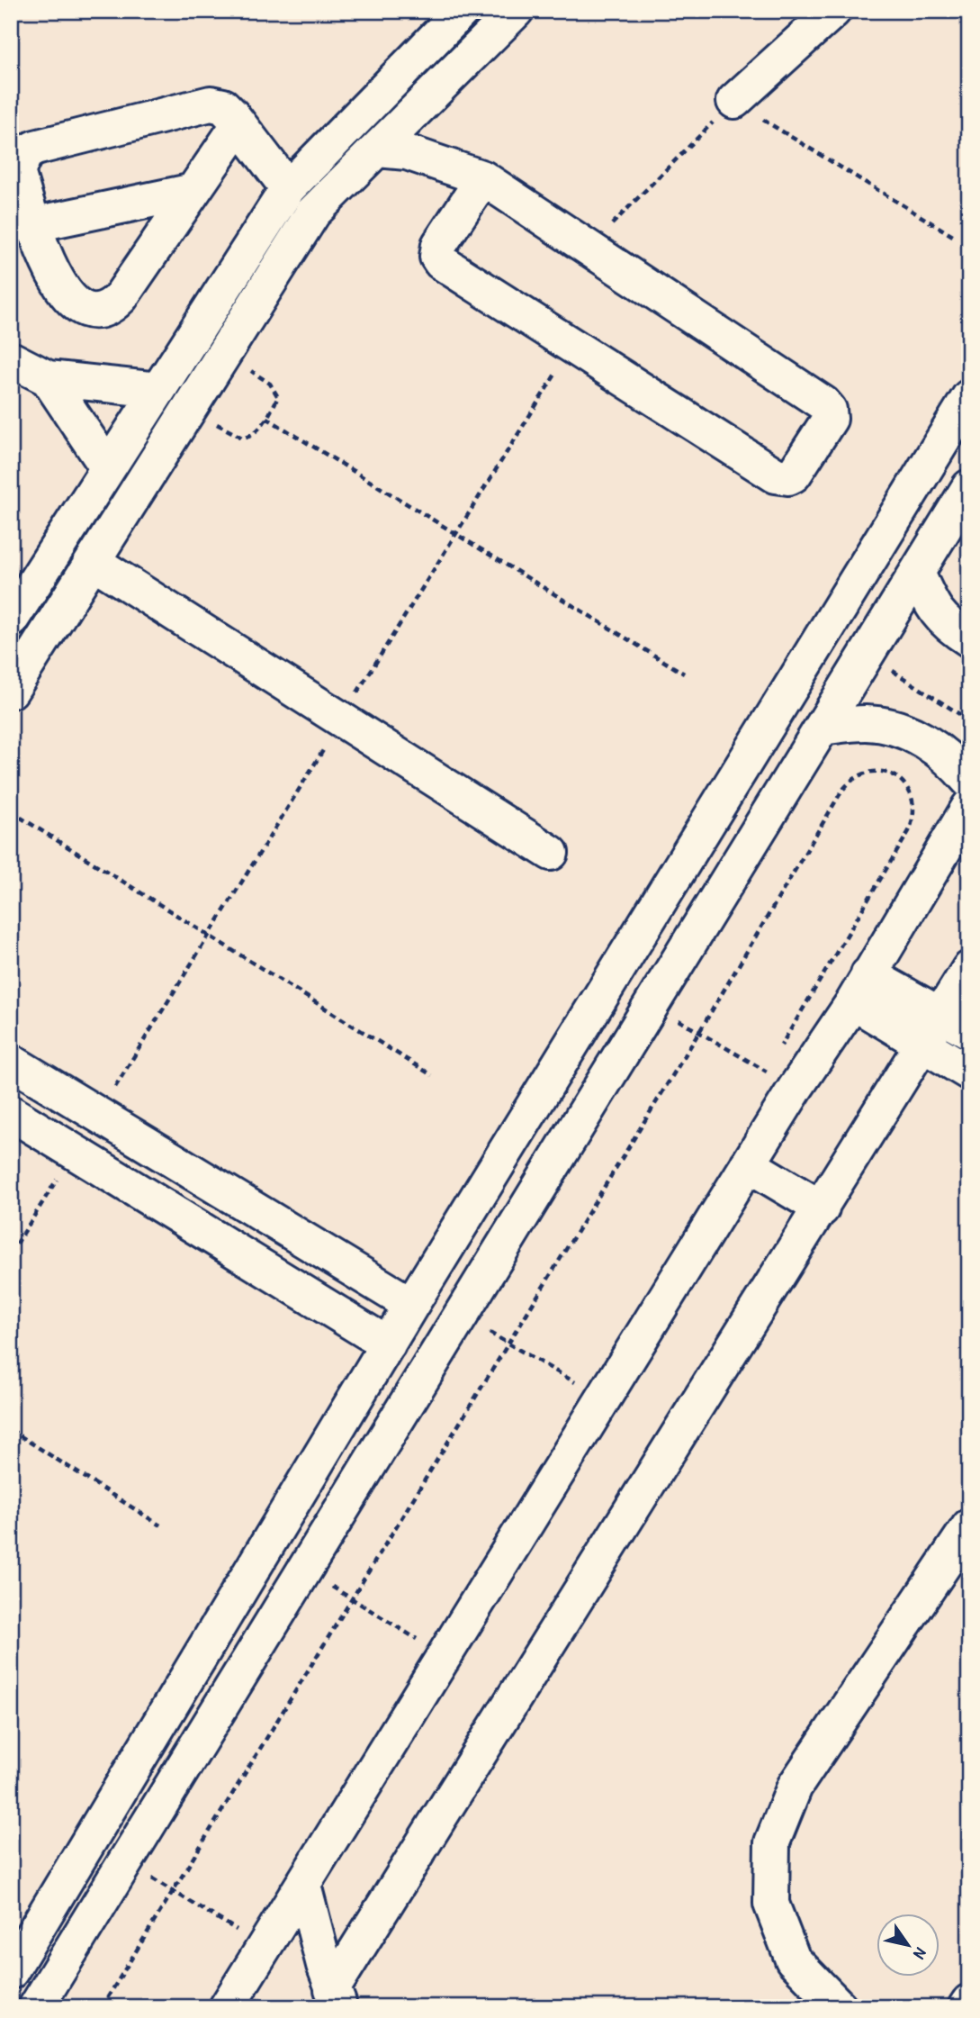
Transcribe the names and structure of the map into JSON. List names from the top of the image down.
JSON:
{
  "north": "bottom right"
}
